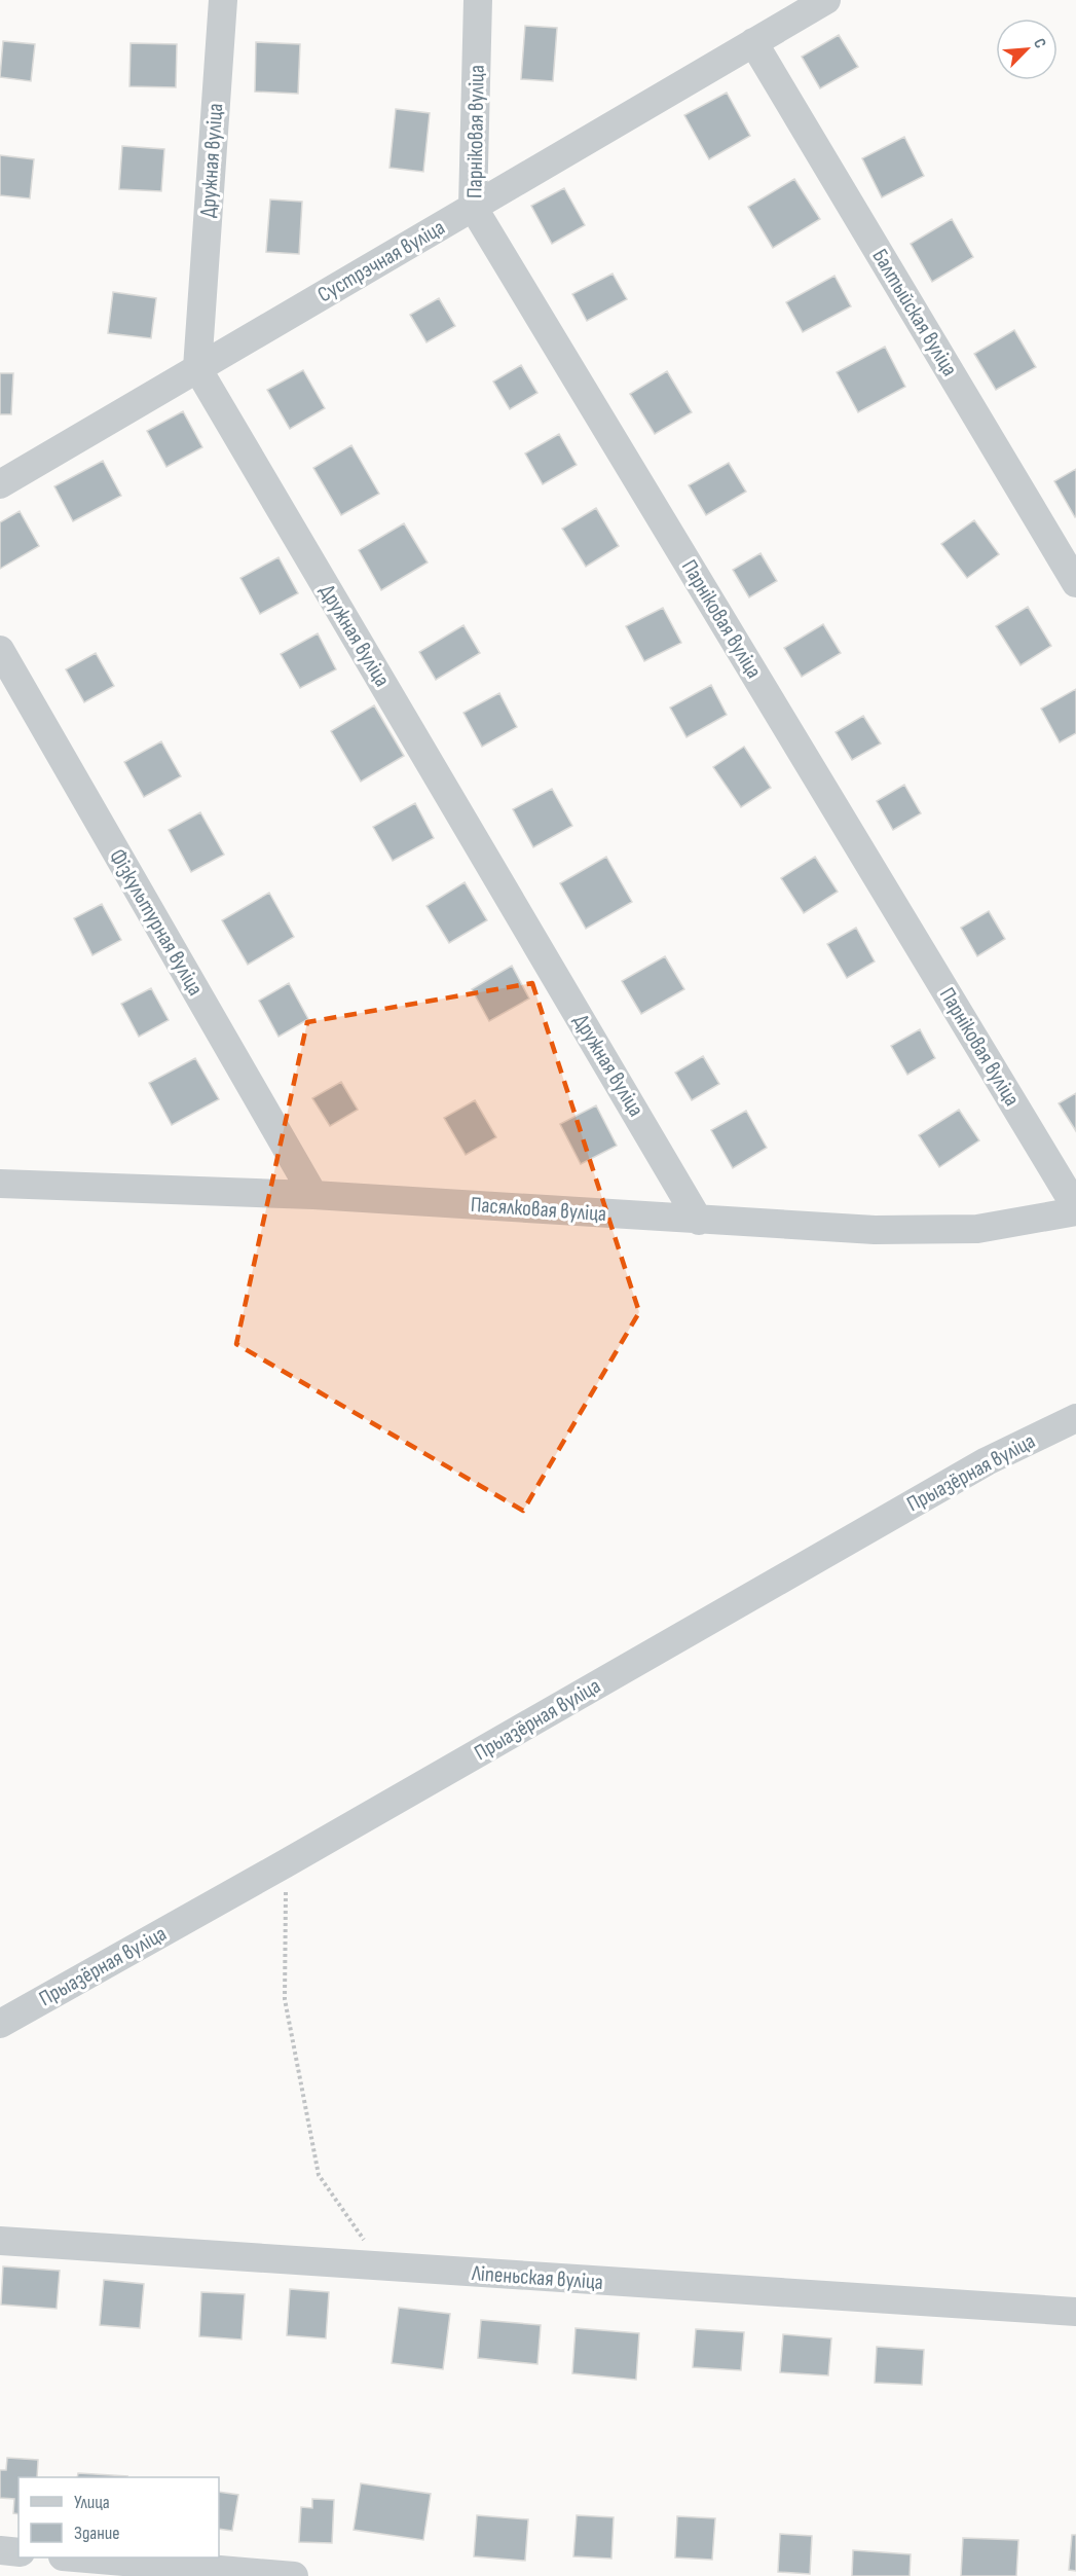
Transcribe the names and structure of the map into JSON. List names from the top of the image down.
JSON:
{
  "streets": {
    "street": [
      "Парніковая вуліца",
      "Дружная вуліца",
      "Сустрэчная вуліца",
      "Балтыйская вуліца",
      "Фізкультурная вуліца",
      "Пасялковая вуліца",
      "Прыазёрная вуліца",
      "Ліпеньская вуліца"
    ]
  },
  "crossings": [
    ["Парніковая вуліца", "Сустрэчная вуліца"],
    ["Парніковая вуліца", "Пасялковая вуліца"],
    ["Дружная вуліца", "Сустрэчная вуліца"],
    ["Дружная вуліца", "Пасялковая вуліца"],
    ["Сустрэчная вуліца", "Балтыйская вуліца"],
    ["Фізкультурная вуліца", "Пасялковая вуліца"]
  ],
  "legend": ["Улица", "Здание"],
  "north": "top right"
}
